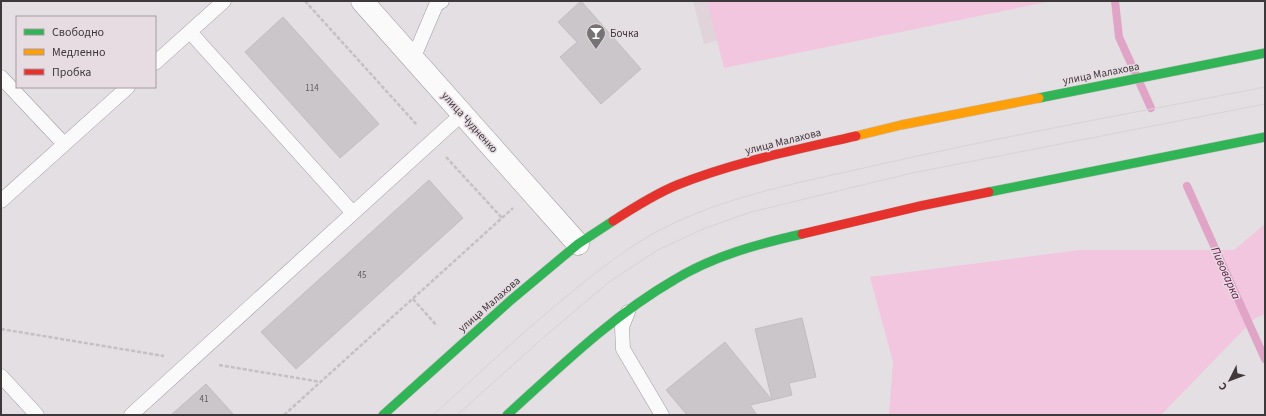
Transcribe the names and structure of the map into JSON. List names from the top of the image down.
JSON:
{
  "streets": {
    "main road": ["улица Малахова"],
    "street": ["улица Чудненко"]
  },
  "crossings": [
    ["улица Малахова", "улица Чудненко"]
  ],
  "water": ["Пивоварка"],
  "places": {
    "bar": ["Бочка"]
  },
  "house_numbers": ["114", "45", "41"],
  "legend": ["Свободно", "Медленно", "Пробка"],
  "north": "bottom left"
}
